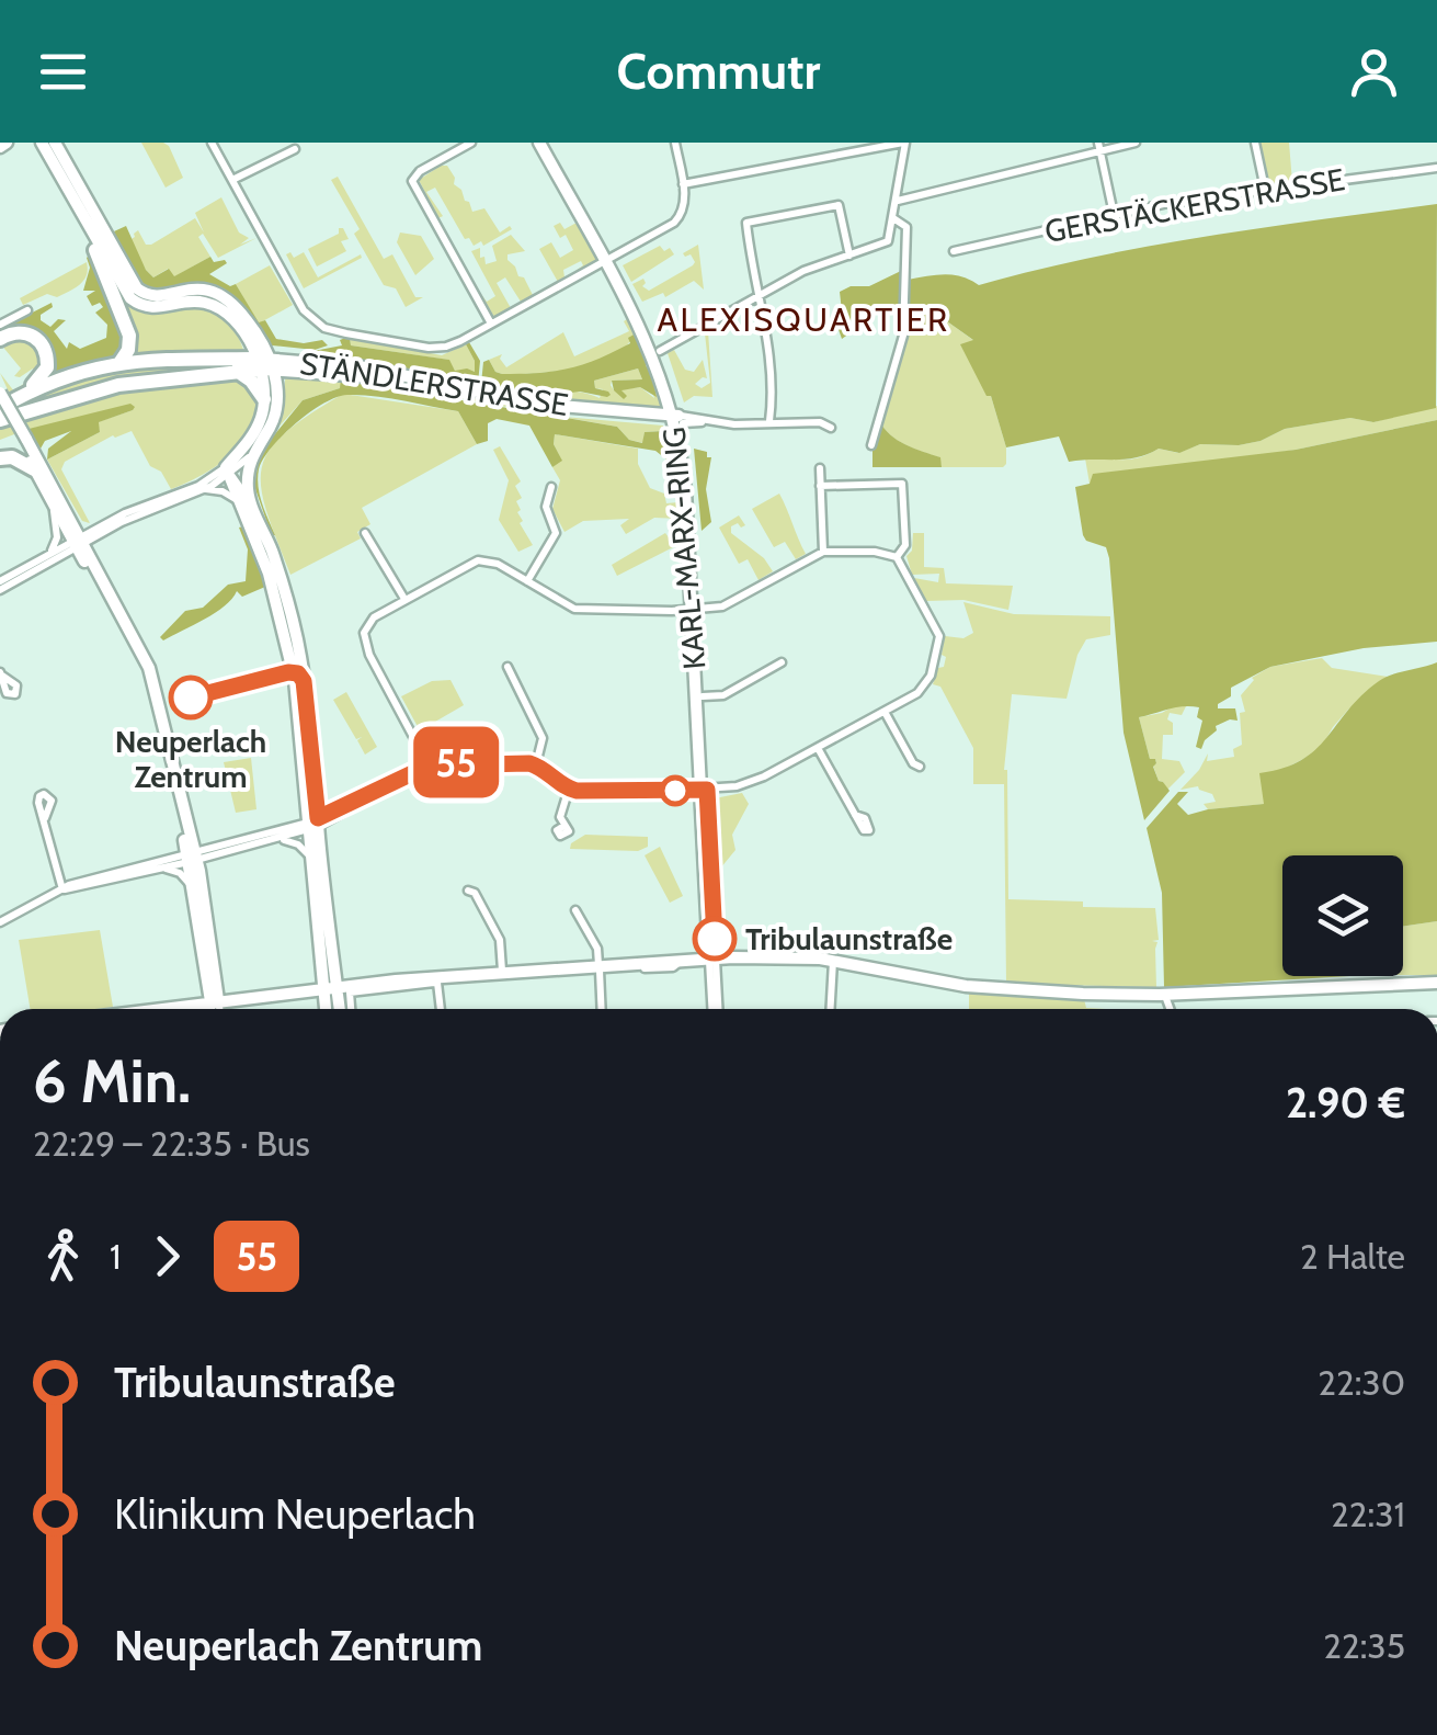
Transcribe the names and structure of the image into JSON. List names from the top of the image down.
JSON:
{
  "streets": {
    "highway": ["STÄNDLERSTRASSE"],
    "main road": ["KARL-MARX-RING"],
    "street": ["GERSTÄCKERSTRASSE"]
  },
  "crossings": [
    ["STÄNDLERSTRASSE", "KARL-MARX-RING"]
  ],
  "districts": ["ALEXISQUARTIER"],
  "places": ["Neuperlach Zentrum", "Tribulaunstraße"],
  "lines": ["bus line 55"],
  "page": {
    "header": "Commutr",
    "on_map": "55",
    "heading": ["6 Min.", "22:29 – 22:35 · Bus", "2.90 €"],
    "legs": ["1", "55", "2 Halte"],
    "list": [
      {
        "name": "Tribulaunstraße",
        "value": "22:30"
      },
      {
        "name": "Klinikum Neuperlach",
        "value": "22:31"
      },
      {
        "name": "Neuperlach Zentrum",
        "value": "22:35"
      }
    ]
  }
}
